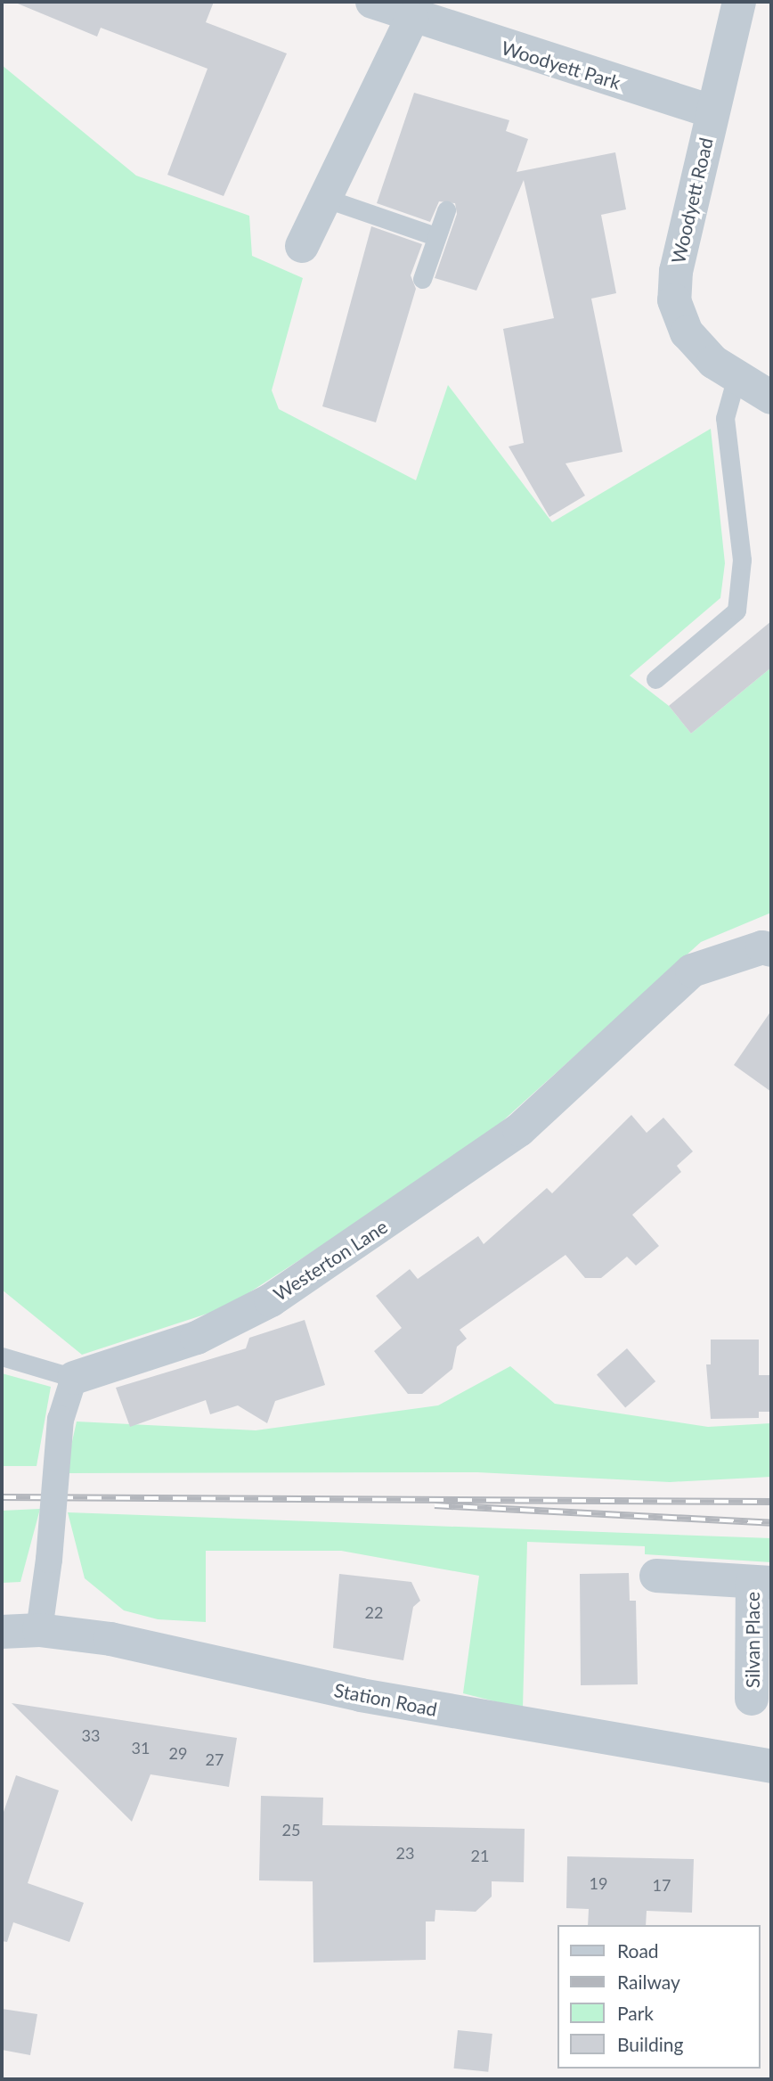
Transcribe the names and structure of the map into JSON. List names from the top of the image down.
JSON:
{
  "streets": {
    "street": [
      "Woodyett Park",
      "Woodyett Road",
      "Westerton Lane",
      "Silvan Place",
      "Station Road"
    ]
  },
  "crossings": [
    ["Woodyett Park", "Woodyett Road"]
  ],
  "house_numbers": [
    "22",
    "33",
    "31",
    "29",
    "27",
    "25",
    "23",
    "21",
    "19",
    "17"
  ],
  "legend": [
    "Road",
    "Railway",
    "Park",
    "Building"
  ]
}
